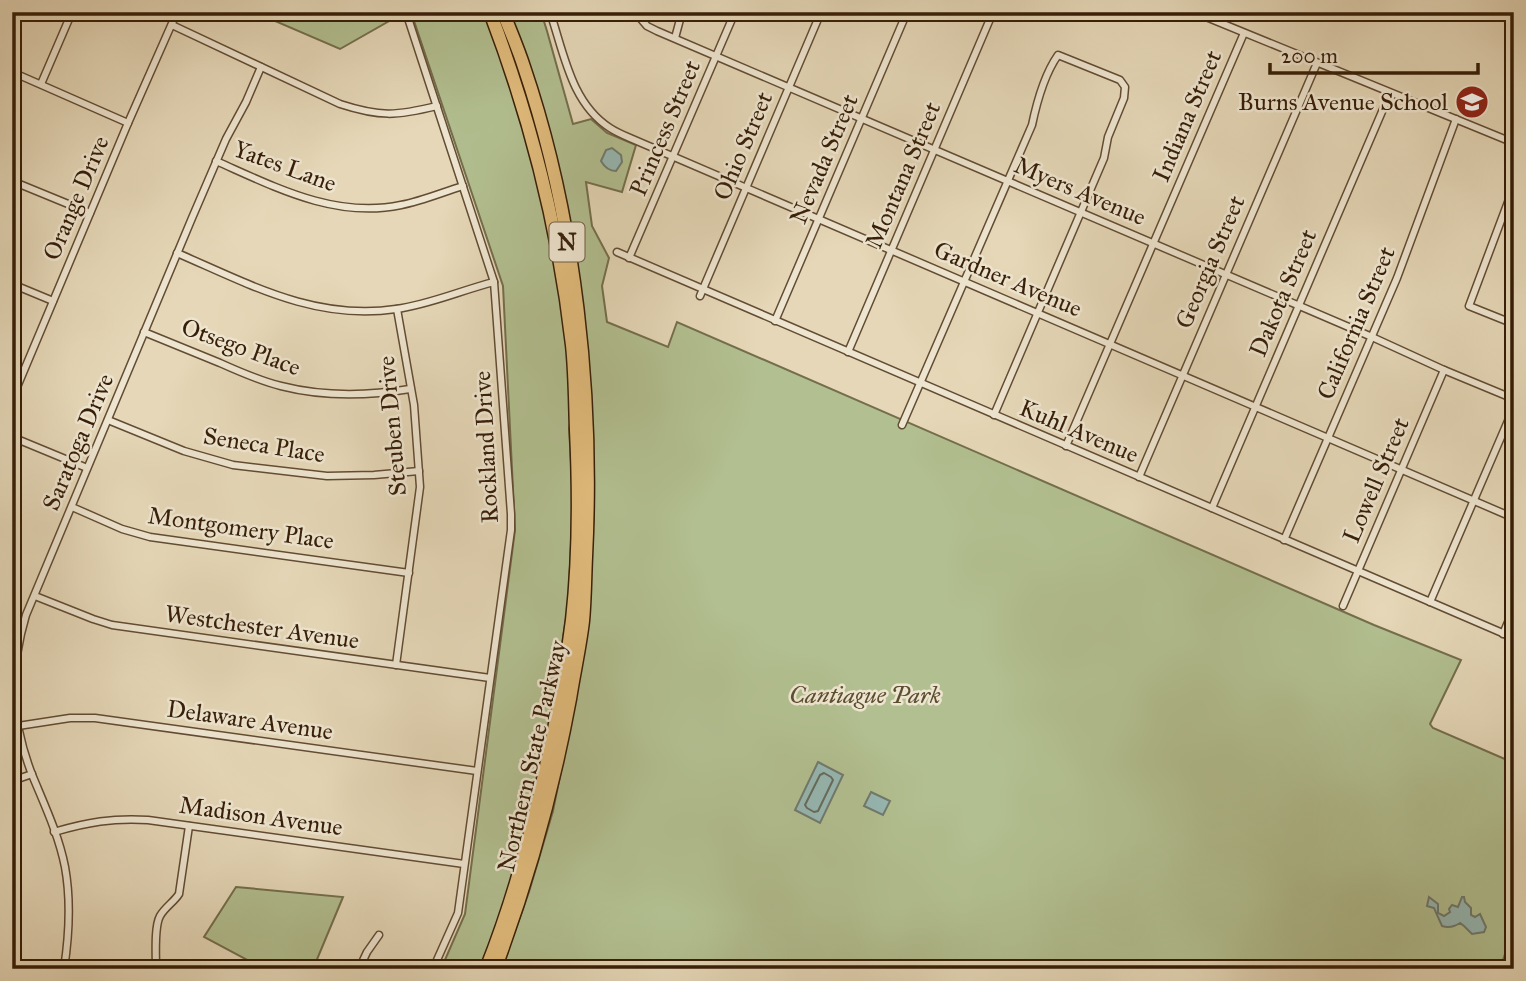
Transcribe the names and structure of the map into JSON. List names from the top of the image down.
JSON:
{
  "streets": {
    "highway": ["N", "Northern State Parkway"],
    "street": [
      "Indiana Street",
      "Princess Street",
      "Ohio Street",
      "Nevada Street",
      "Yates Lane",
      "Montana Street",
      "Myers Avenue",
      "Orange Drive",
      "Georgia Street",
      "Gardner Avenue",
      "Dakota Street",
      "California Street",
      "Otsego Place",
      "Steuben Drive",
      "Kuhl Avenue",
      "Saratoga Drive",
      "Seneca Place",
      "Rockland Drive",
      "Lowell Street",
      "Montgomery Place",
      "Westchester Avenue",
      "Delaware Avenue",
      "Madison Avenue"
    ]
  },
  "crossings": [
    ["Indiana Street", "Myers Avenue"],
    ["Indiana Street", "Gardner Avenue"],
    ["Indiana Street", "Kuhl Avenue"],
    ["Princess Street", "Myers Avenue"],
    ["Princess Street", "Gardner Avenue"],
    ["Princess Street", "Kuhl Avenue"],
    ["Ohio Street", "Myers Avenue"],
    ["Ohio Street", "Gardner Avenue"],
    ["Ohio Street", "Kuhl Avenue"],
    ["Nevada Street", "Myers Avenue"],
    ["Nevada Street", "Gardner Avenue"],
    ["Nevada Street", "Kuhl Avenue"],
    ["Yates Lane", "Saratoga Drive"],
    ["Yates Lane", "Rockland Drive"],
    ["Montana Street", "Myers Avenue"],
    ["Montana Street", "Gardner Avenue"],
    ["Montana Street", "Kuhl Avenue"],
    ["Myers Avenue", "Georgia Street"],
    ["Myers Avenue", "Dakota Street"],
    ["Myers Avenue", "California Street"],
    ["Myers Avenue", "Lowell Street"],
    ["Georgia Street", "Gardner Avenue"],
    ["Georgia Street", "Kuhl Avenue"],
    ["Gardner Avenue", "Dakota Street"],
    ["Gardner Avenue", "California Street"],
    ["Gardner Avenue", "Lowell Street"],
    ["Dakota Street", "Kuhl Avenue"],
    ["California Street", "Kuhl Avenue"],
    ["Otsego Place", "Steuben Drive"],
    ["Otsego Place", "Saratoga Drive"],
    ["Steuben Drive", "Seneca Place"],
    ["Steuben Drive", "Montgomery Place"],
    ["Steuben Drive", "Westchester Avenue"],
    ["Kuhl Avenue", "Lowell Street"],
    ["Saratoga Drive", "Seneca Place"],
    ["Saratoga Drive", "Montgomery Place"],
    ["Saratoga Drive", "Westchester Avenue"],
    ["Saratoga Drive", "Delaware Avenue"],
    ["Saratoga Drive", "Madison Avenue"],
    ["Rockland Drive", "Westchester Avenue"],
    ["Rockland Drive", "Delaware Avenue"],
    ["Rockland Drive", "Madison Avenue"]
  ],
  "parks": ["Cantiague Park"],
  "places": {
    "school or university": ["Burns Avenue School"]
  },
  "scale_bar": "200 m"
}
